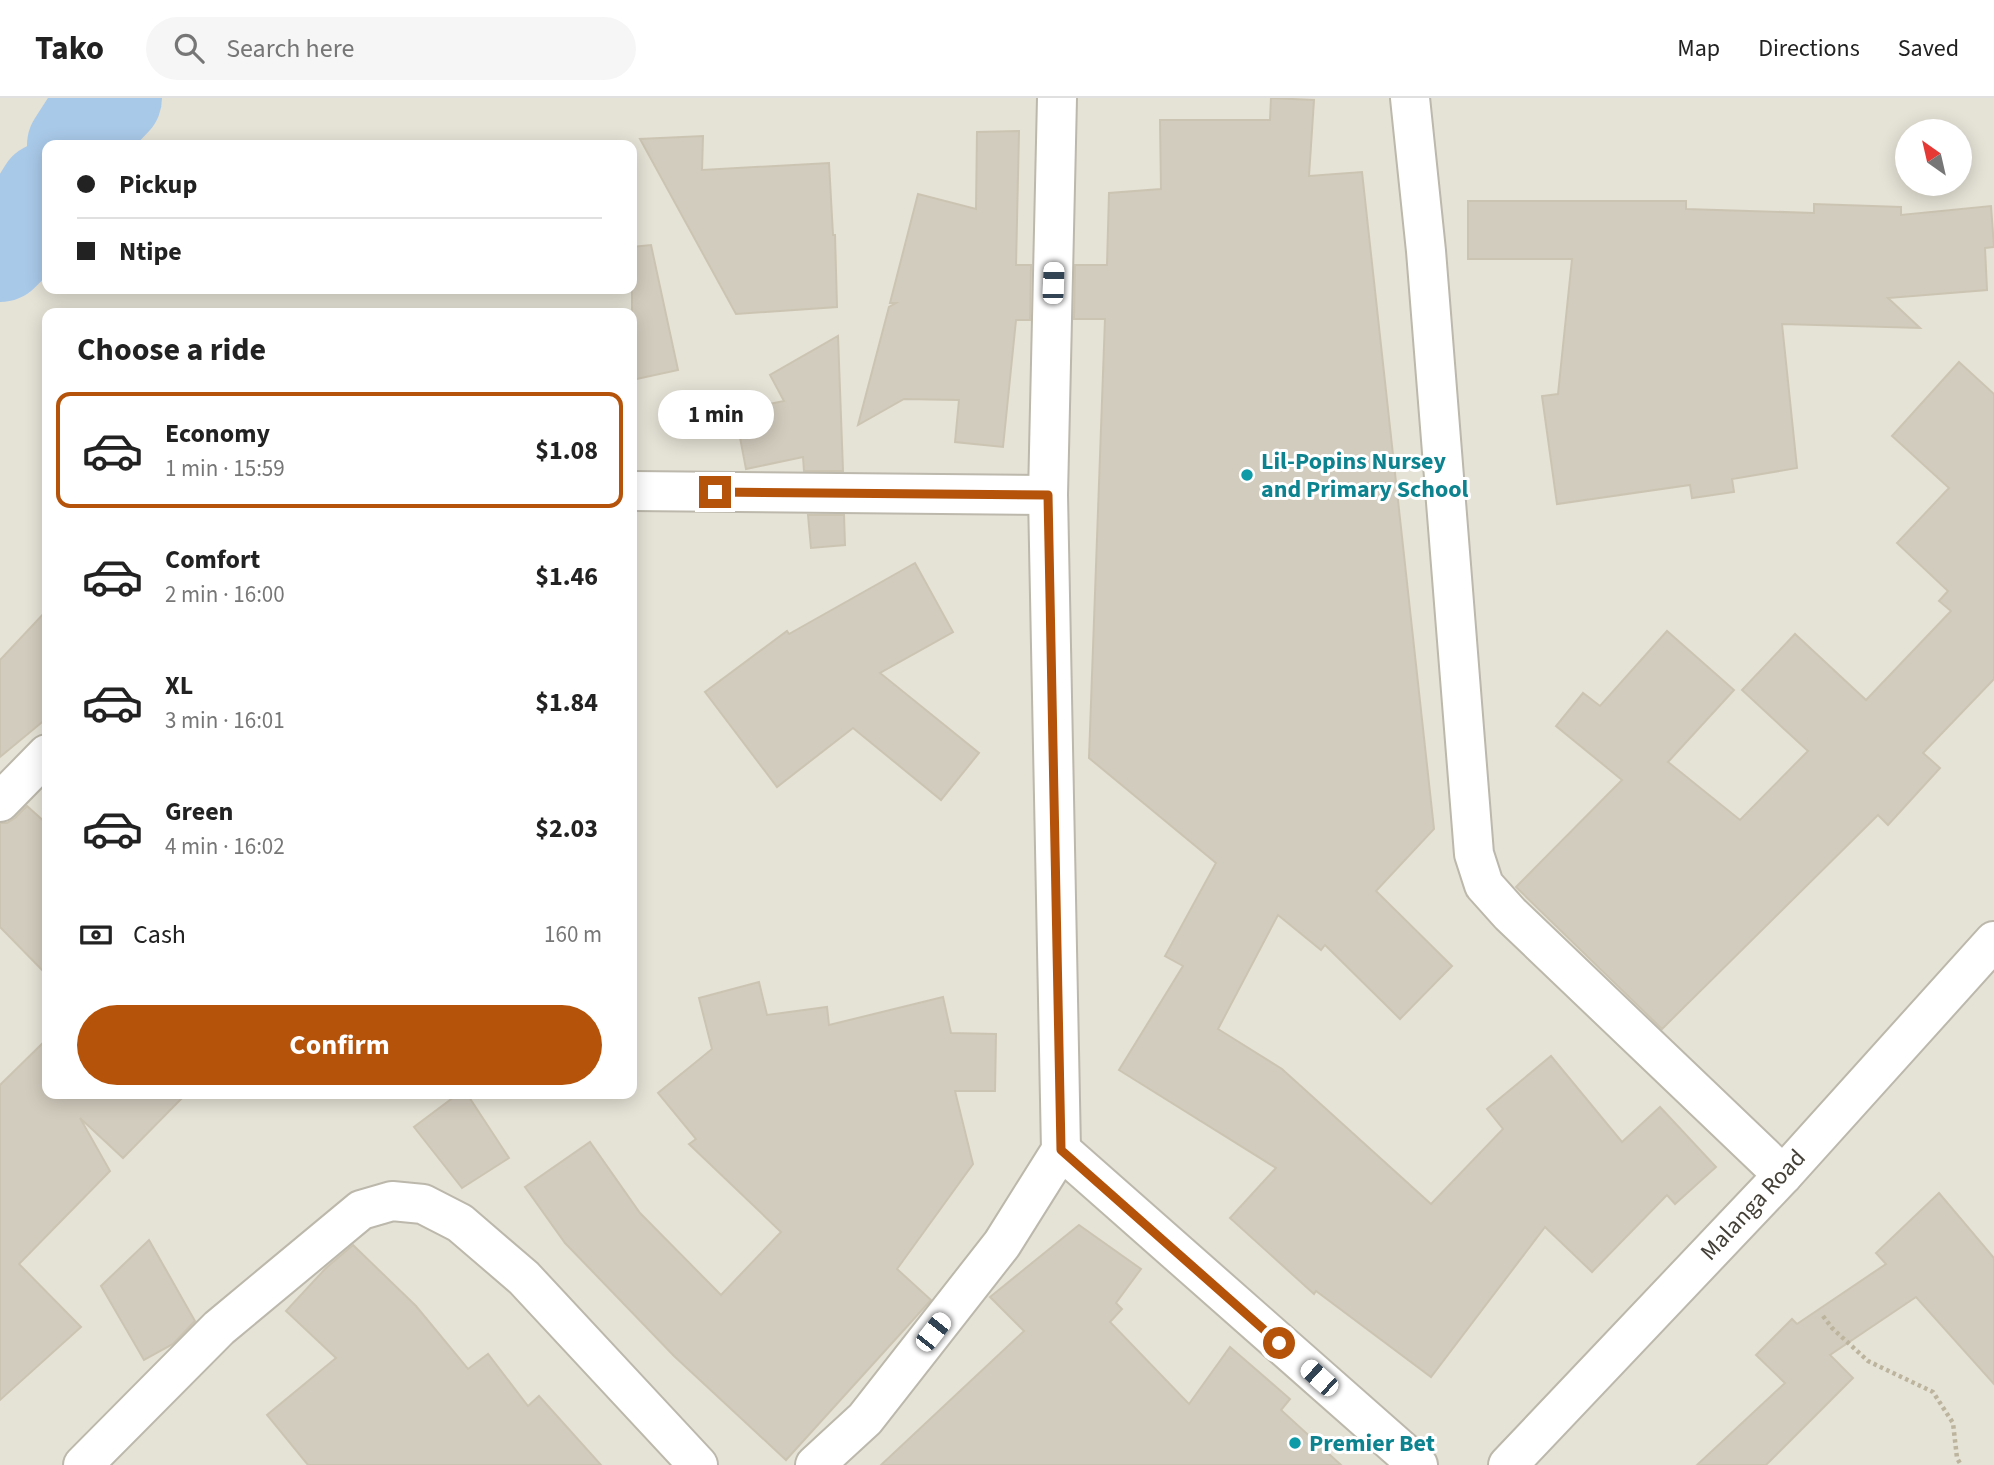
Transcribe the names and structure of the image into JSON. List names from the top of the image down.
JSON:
{
  "streets": {
    "street": ["Malanga Road"]
  },
  "places": ["Lil-Popins Nursey and Primary School", "Premier Bet"],
  "north": "top left",
  "page": {
    "header": "Tako",
    "search": "Search here",
    "nav": ["Map", "Directions", "Saved"],
    "banner": ["Pickup", "Ntipe"],
    "heading": "Choose a ride",
    "bubble": "1 min",
    "list": [
      {
        "name": "Economy",
        "note": "1 min · 15:59",
        "value": "$1.08"
      },
      {
        "name": "Comfort",
        "note": "2 min · 16:00",
        "value": "$1.46"
      },
      {
        "name": "XL",
        "note": "3 min · 16:01",
        "value": "$1.84"
      },
      {
        "name": "Green",
        "note": "4 min · 16:02",
        "value": "$2.03"
      }
    ],
    "pay": ["Cash", "160 m"],
    "buttons": "Confirm"
  }
}
